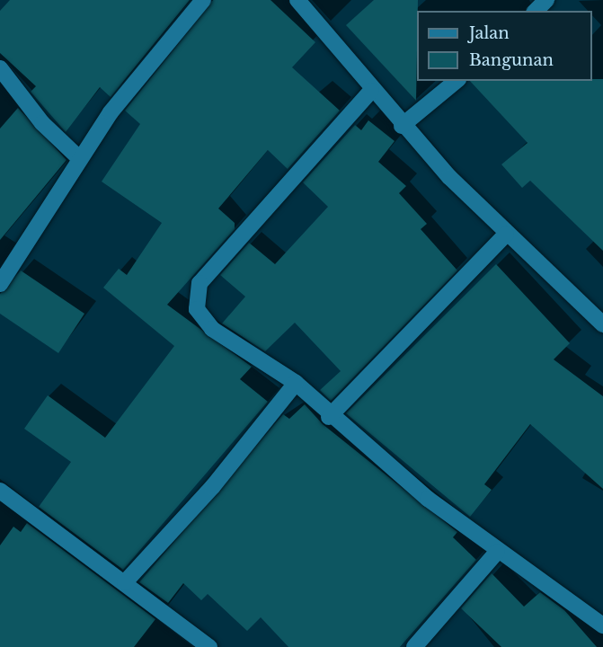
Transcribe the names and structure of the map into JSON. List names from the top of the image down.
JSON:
{
  "legend": ["Jalan", "Bangunan"]
}
